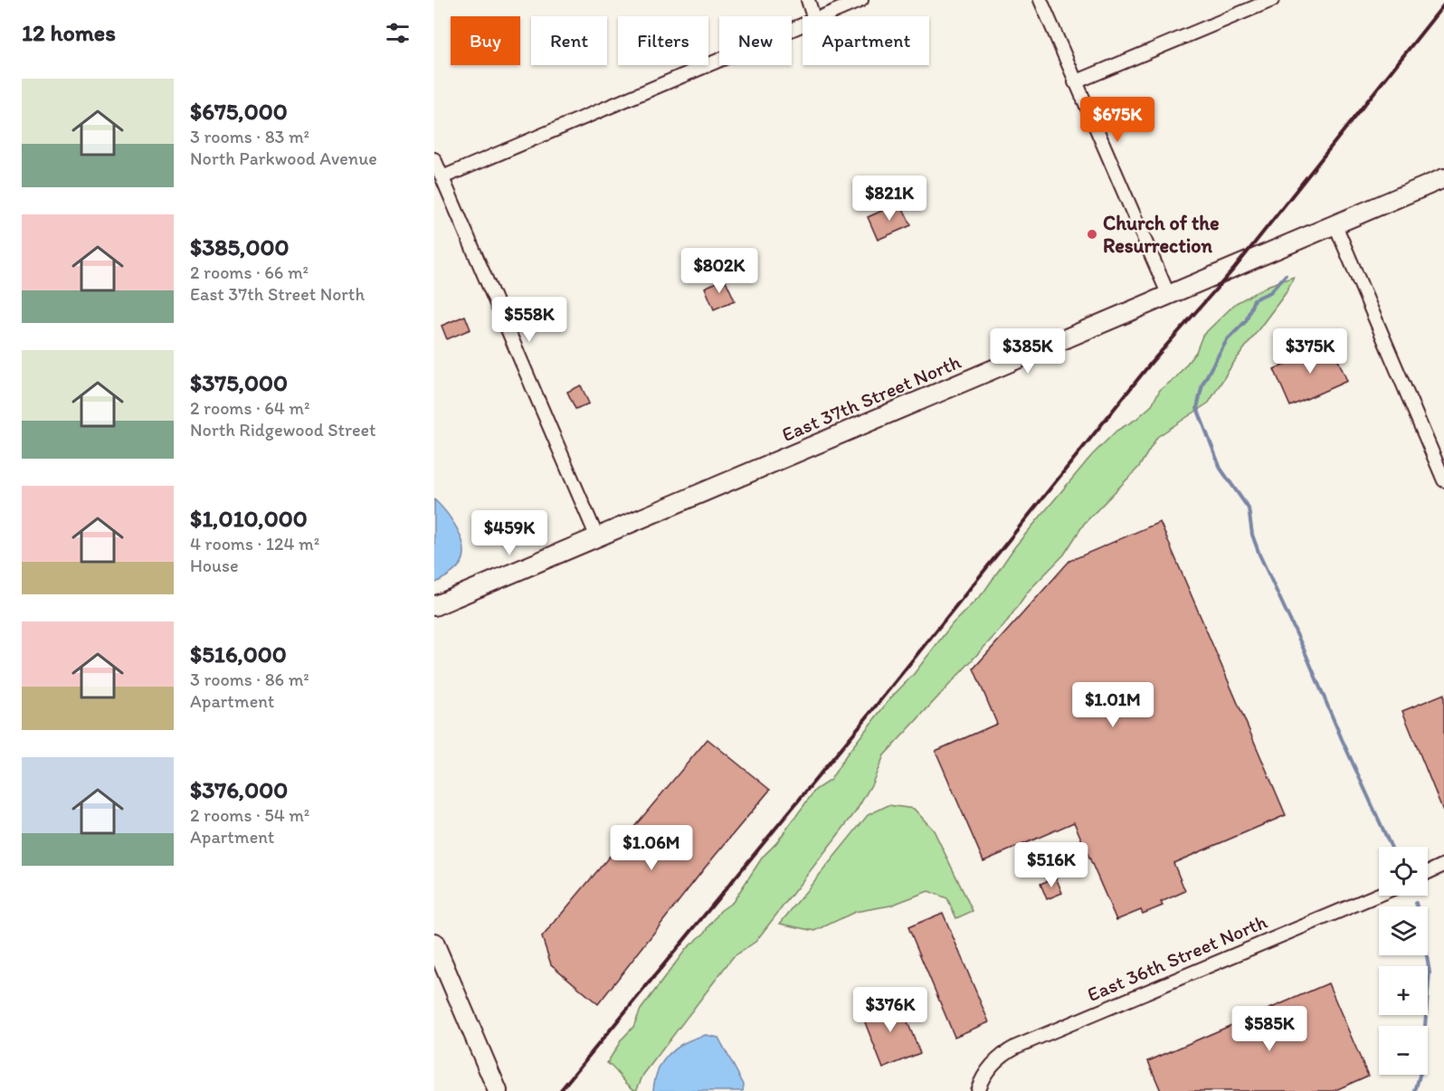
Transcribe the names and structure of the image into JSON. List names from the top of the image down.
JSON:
{
  "streets": {
    "main road": ["East 37th Street North"],
    "street": ["East 36th Street North"]
  },
  "places": ["Church of the Resurrection"],
  "page": {
    "heading": "12 homes",
    "chip": [
      "Buy",
      "Rent",
      "Filters",
      "New",
      "Apartment"
    ],
    "list": [
      {
        "name": "$675,000",
        "note": "3 rooms · 83 m² · North Parkwood Avenue"
      },
      {
        "name": "$385,000",
        "note": "2 rooms · 66 m² · East 37th Street North"
      },
      {
        "name": "$375,000",
        "note": "2 rooms · 64 m² · North Ridgewood Street"
      },
      {
        "name": "$1,010,000",
        "note": "4 rooms · 124 m² · House"
      },
      {
        "name": "$516,000",
        "note": "3 rooms · 86 m² · Apartment"
      },
      {
        "name": "$376,000",
        "note": "2 rooms · 54 m² · Apartment"
      }
    ],
    "price": [
      "$675K",
      "$821K",
      "$802K",
      "$558K",
      "$385K",
      "$375K",
      "$459K",
      "$1.01M",
      "$1.06M",
      "$516K",
      "$376K",
      "$585K"
    ],
    "map_buttons": ["+", "−"]
  }
}
